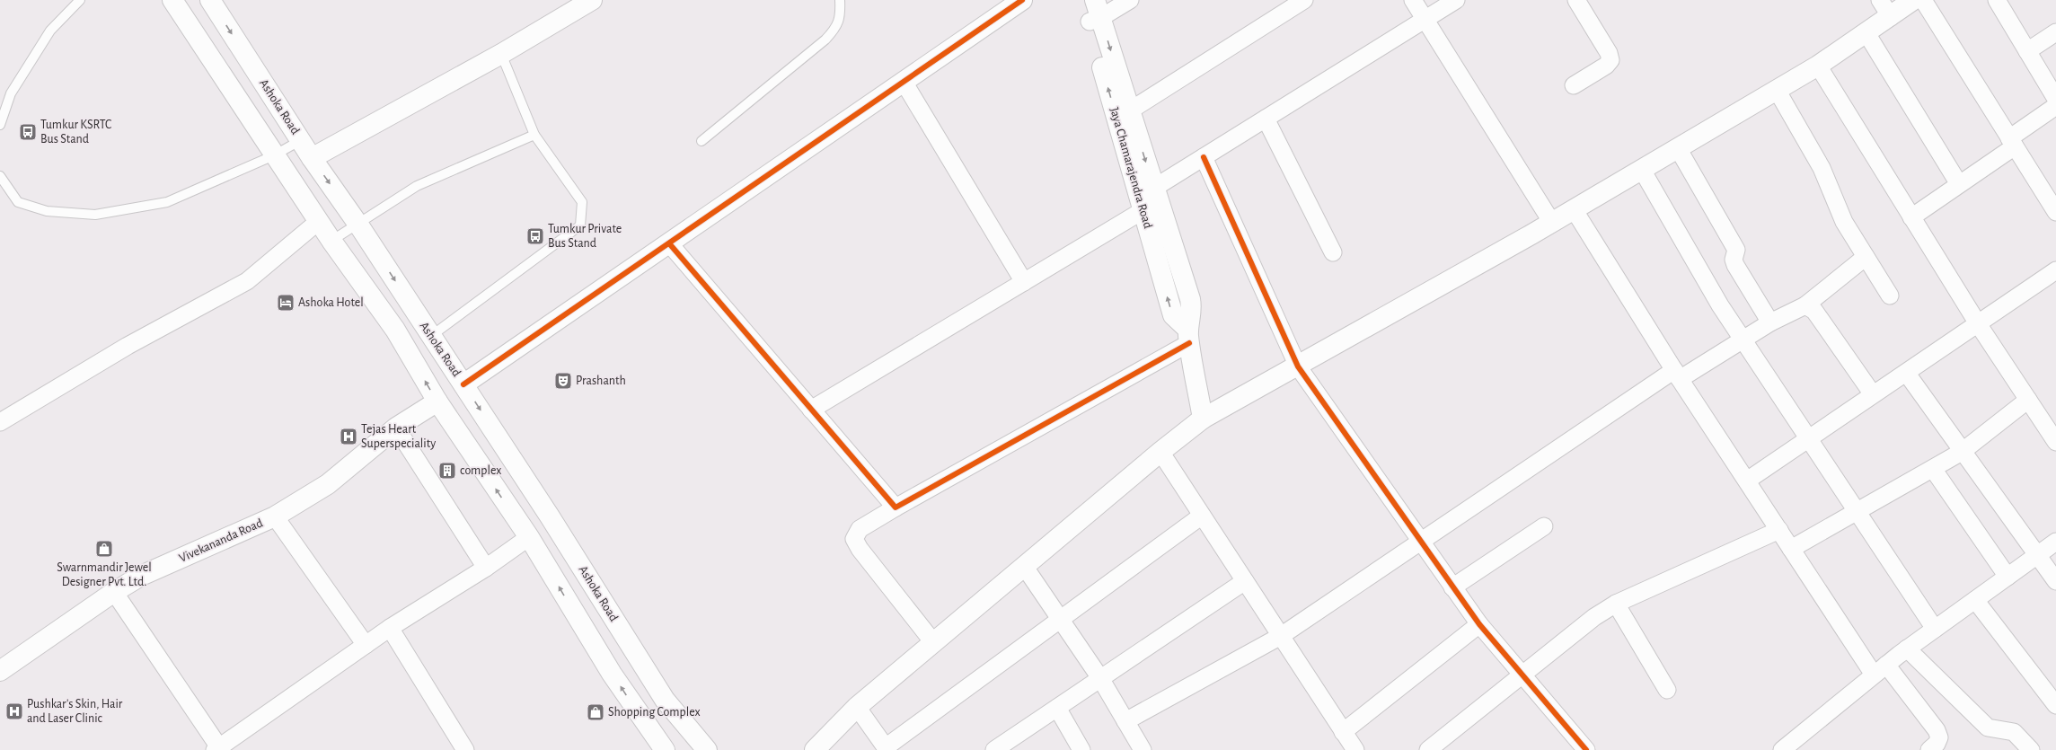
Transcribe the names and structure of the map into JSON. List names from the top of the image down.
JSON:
{
  "streets": {
    "main road": ["Ashoka Road", "Jaya Chamarajendra Road", "Vivekananda Road"]
  },
  "places": {
    "bus stop": ["Tumkur KSRTC Bus Stand", "Tumkur Private Bus Stand"],
    "hotel": ["Ashoka Hotel"],
    "theatre": ["Prashanth"],
    "hospital": ["Tejas Heart Superspeciality", "Pushkar's Skin, Hair and Laser Clinic"],
    "building": ["complex"],
    "shop": ["Swarnmandir Jewel Designer Pvt. Ltd.", "Shopping Complex"]
  }
}
